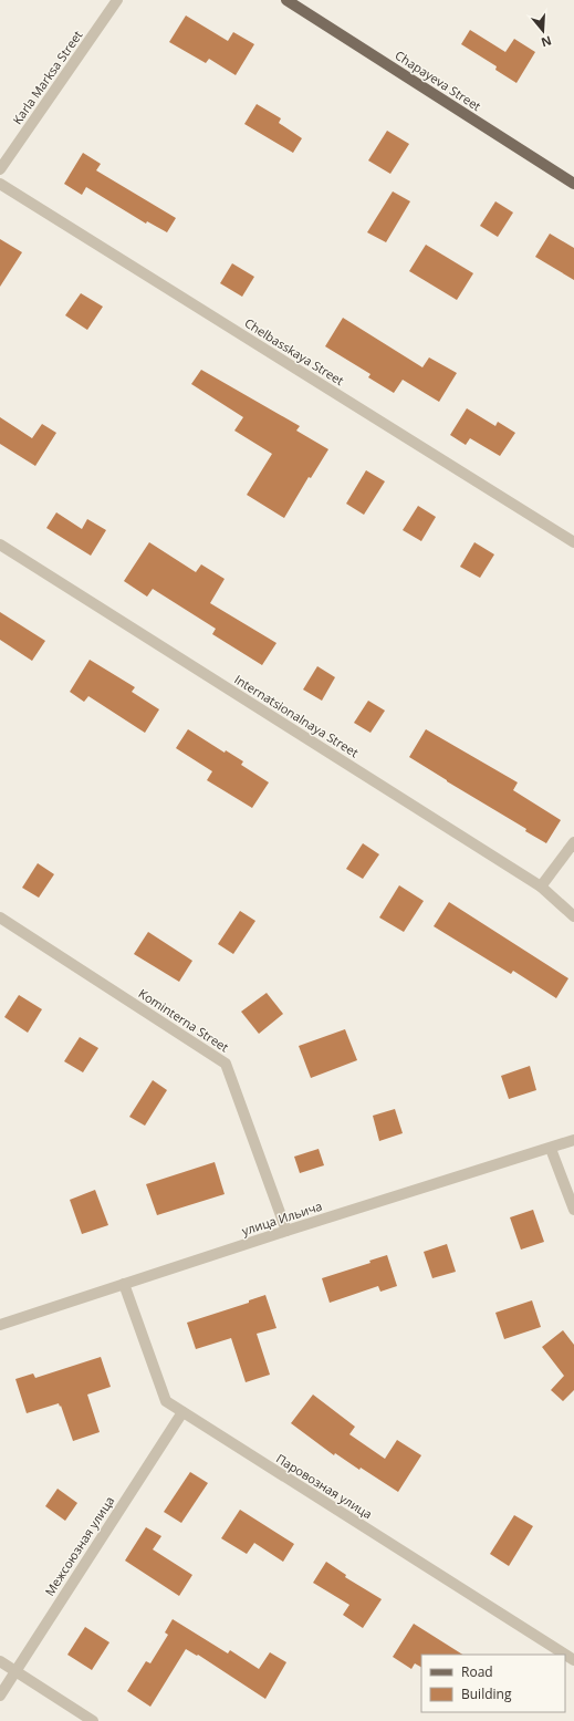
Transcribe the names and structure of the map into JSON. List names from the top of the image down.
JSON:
{
  "streets": {
    "main road": ["Chapayeva Street"],
    "street": [
      "Karla Marksa Street",
      "Chelbasskaya Street",
      "Internatsionalnaya Street",
      "Kominterna Street",
      "улица Ильича",
      "Паровозная улица",
      "Межсоюзная улица"
    ]
  },
  "crossings": [
    ["Kominterna Street", "улица Ильича"],
    ["улица Ильича", "Паровозная улица"],
    ["Паровозная улица", "Межсоюзная улица"]
  ],
  "legend": ["Road", "Building"],
  "north": "bottom"
}
